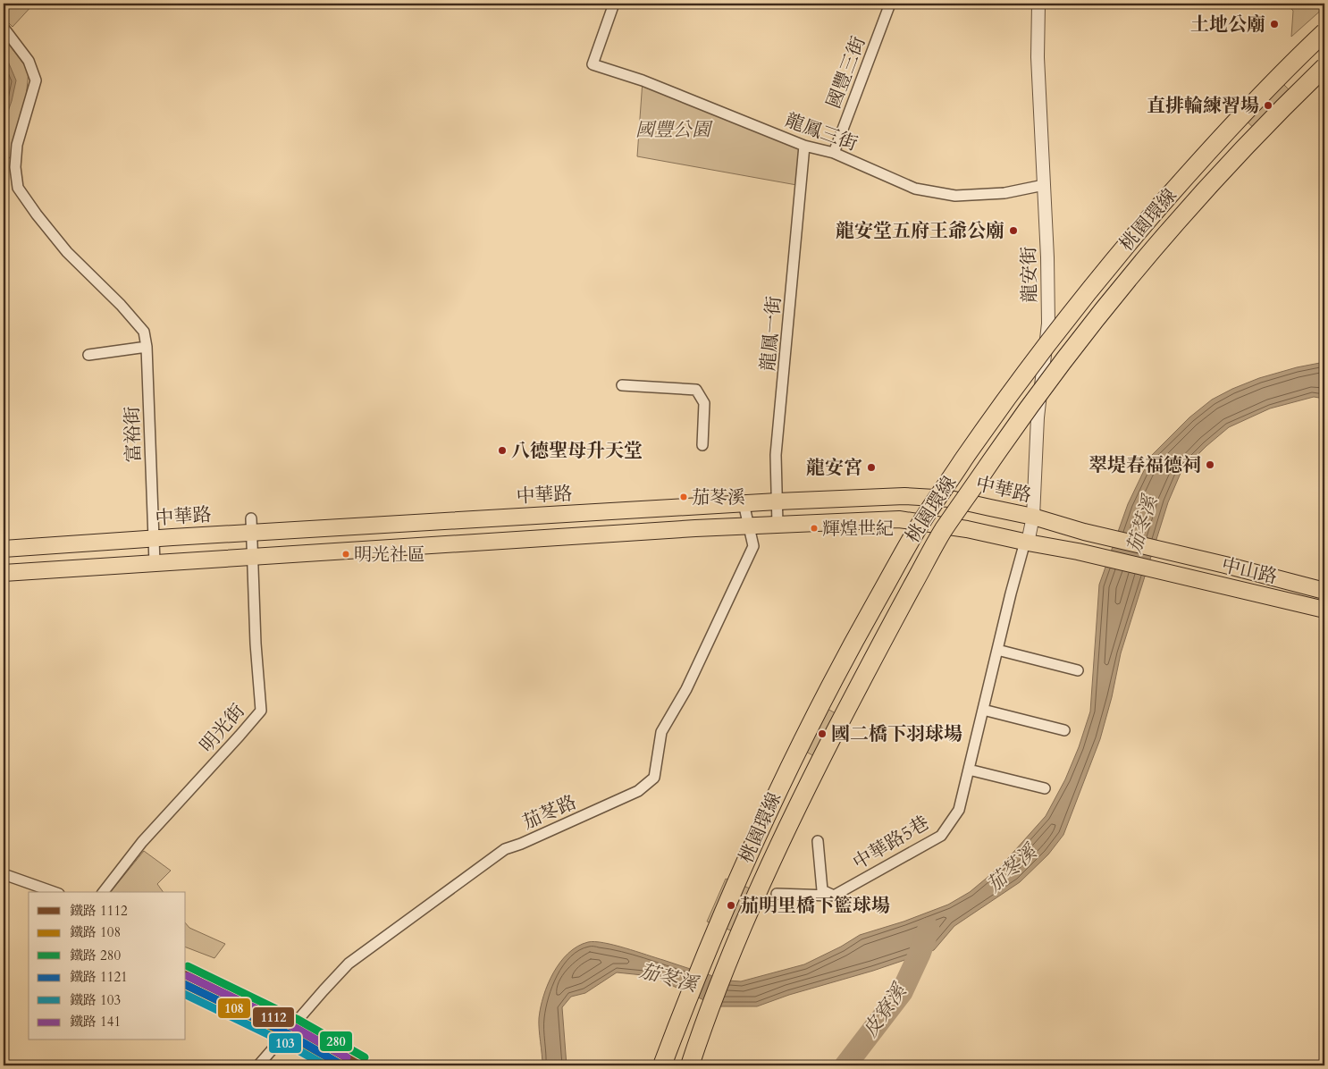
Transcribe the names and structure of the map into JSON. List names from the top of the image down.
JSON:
{
  "streets": {
    "highway": ["桃園環線"],
    "main road": ["中華路", "中山路"],
    "street": [
      "國豐三街",
      "龍鳳三街",
      "龍安街",
      "龍鳳一街",
      "富裕街",
      "明光街",
      "茄苳路",
      "中華路5巷"
    ]
  },
  "crossings": [
    ["國豐三街", "龍鳳三街"],
    ["龍鳳三街", "龍安街"],
    ["龍鳳三街", "龍鳳一街"],
    ["龍安街", "中華路"],
    ["龍安街", "中山路"],
    ["龍安街", "中華路5巷"],
    ["龍鳳一街", "中華路"],
    ["富裕街", "中華路"],
    ["中華路", "中山路"],
    ["中華路", "明光街"],
    ["中華路", "茄苳路"],
    ["中山路", "中華路5巷"]
  ],
  "water": ["茄苳溪", "皮寮溪"],
  "parks": ["國豐公園"],
  "places": [
    "土地公廟",
    "直排輪練習場",
    "龍安堂五府王爺公廟",
    "八德聖母升天堂",
    "翠堤春福德祠",
    "龍安宮",
    "茄苳溪",
    "輝煌世紀",
    "明光社區",
    "國二橋下羽球場",
    "茄明里橋下籃球場"
  ],
  "lines": [
    "rail line 280",
    "rail line 1112",
    "rail line 141",
    "rail line 1121",
    "rail line 108",
    "rail line 103"
  ],
  "legend": [
    "鐵路 1112",
    "鐵路 108",
    "鐵路 280",
    "鐵路 1121",
    "鐵路 103",
    "鐵路 141"
  ]
}
